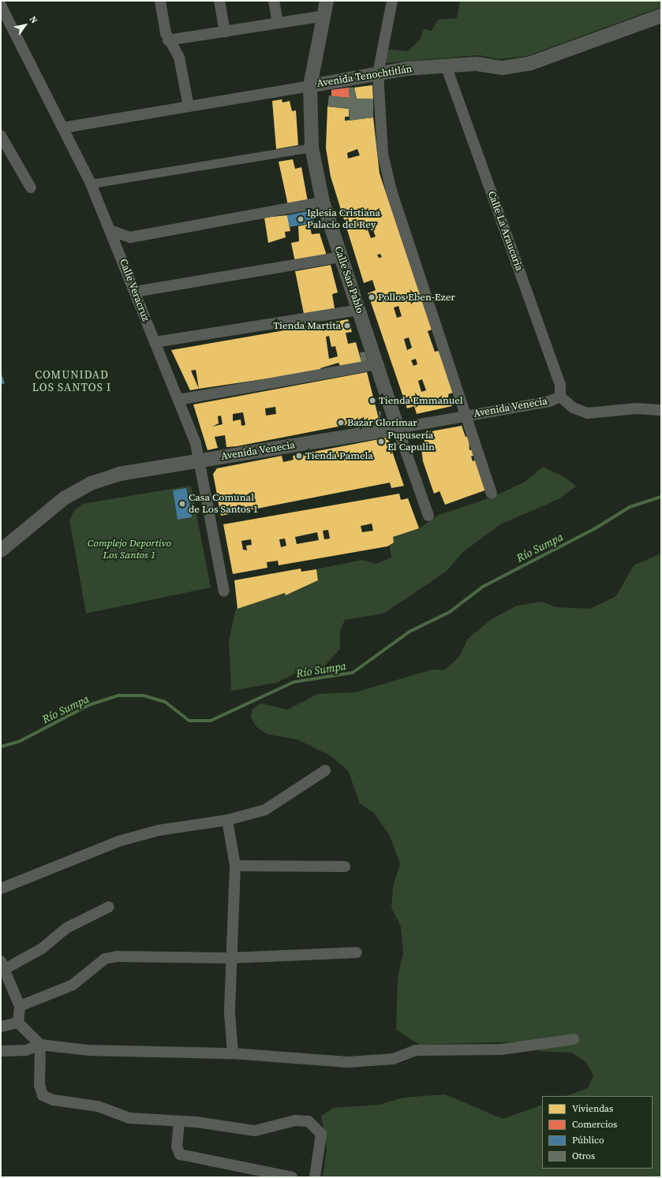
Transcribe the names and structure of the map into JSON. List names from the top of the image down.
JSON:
{
  "streets": {
    "street": [
      "Avenida Tenochtitlán",
      "Calle La Araucaria",
      "Calle San Pablo",
      "Calle Veracruz",
      "Avenida Venecia"
    ]
  },
  "crossings": [
    ["Avenida Tenochtitlán", "Calle La Araucaria"],
    ["Avenida Tenochtitlán", "Calle San Pablo"],
    ["Avenida Tenochtitlán", "Calle Veracruz"],
    ["Calle La Araucaria", "Avenida Venecia"],
    ["Calle San Pablo", "Avenida Venecia"],
    ["Calle Veracruz", "Avenida Venecia"]
  ],
  "districts": ["COMUNIDAD LOS SANTOS I"],
  "water": ["Río Sumpa"],
  "parks": ["Complejo Deportivo Los Santos 1"],
  "places": [
    "Iglesia Cristiana Palacio del Rey",
    "Pollos Eben-Ezer",
    "Tienda Martita",
    "Tienda Emmanuel",
    "Bazar Glorimar",
    "Pupusería El Capulin",
    "Tienda Pamela",
    "Casa Comunal de Los Santos 1"
  ],
  "legend": [
    "Viviendas",
    "Comercios",
    "Público",
    "Otros"
  ],
  "north": "top right"
}
